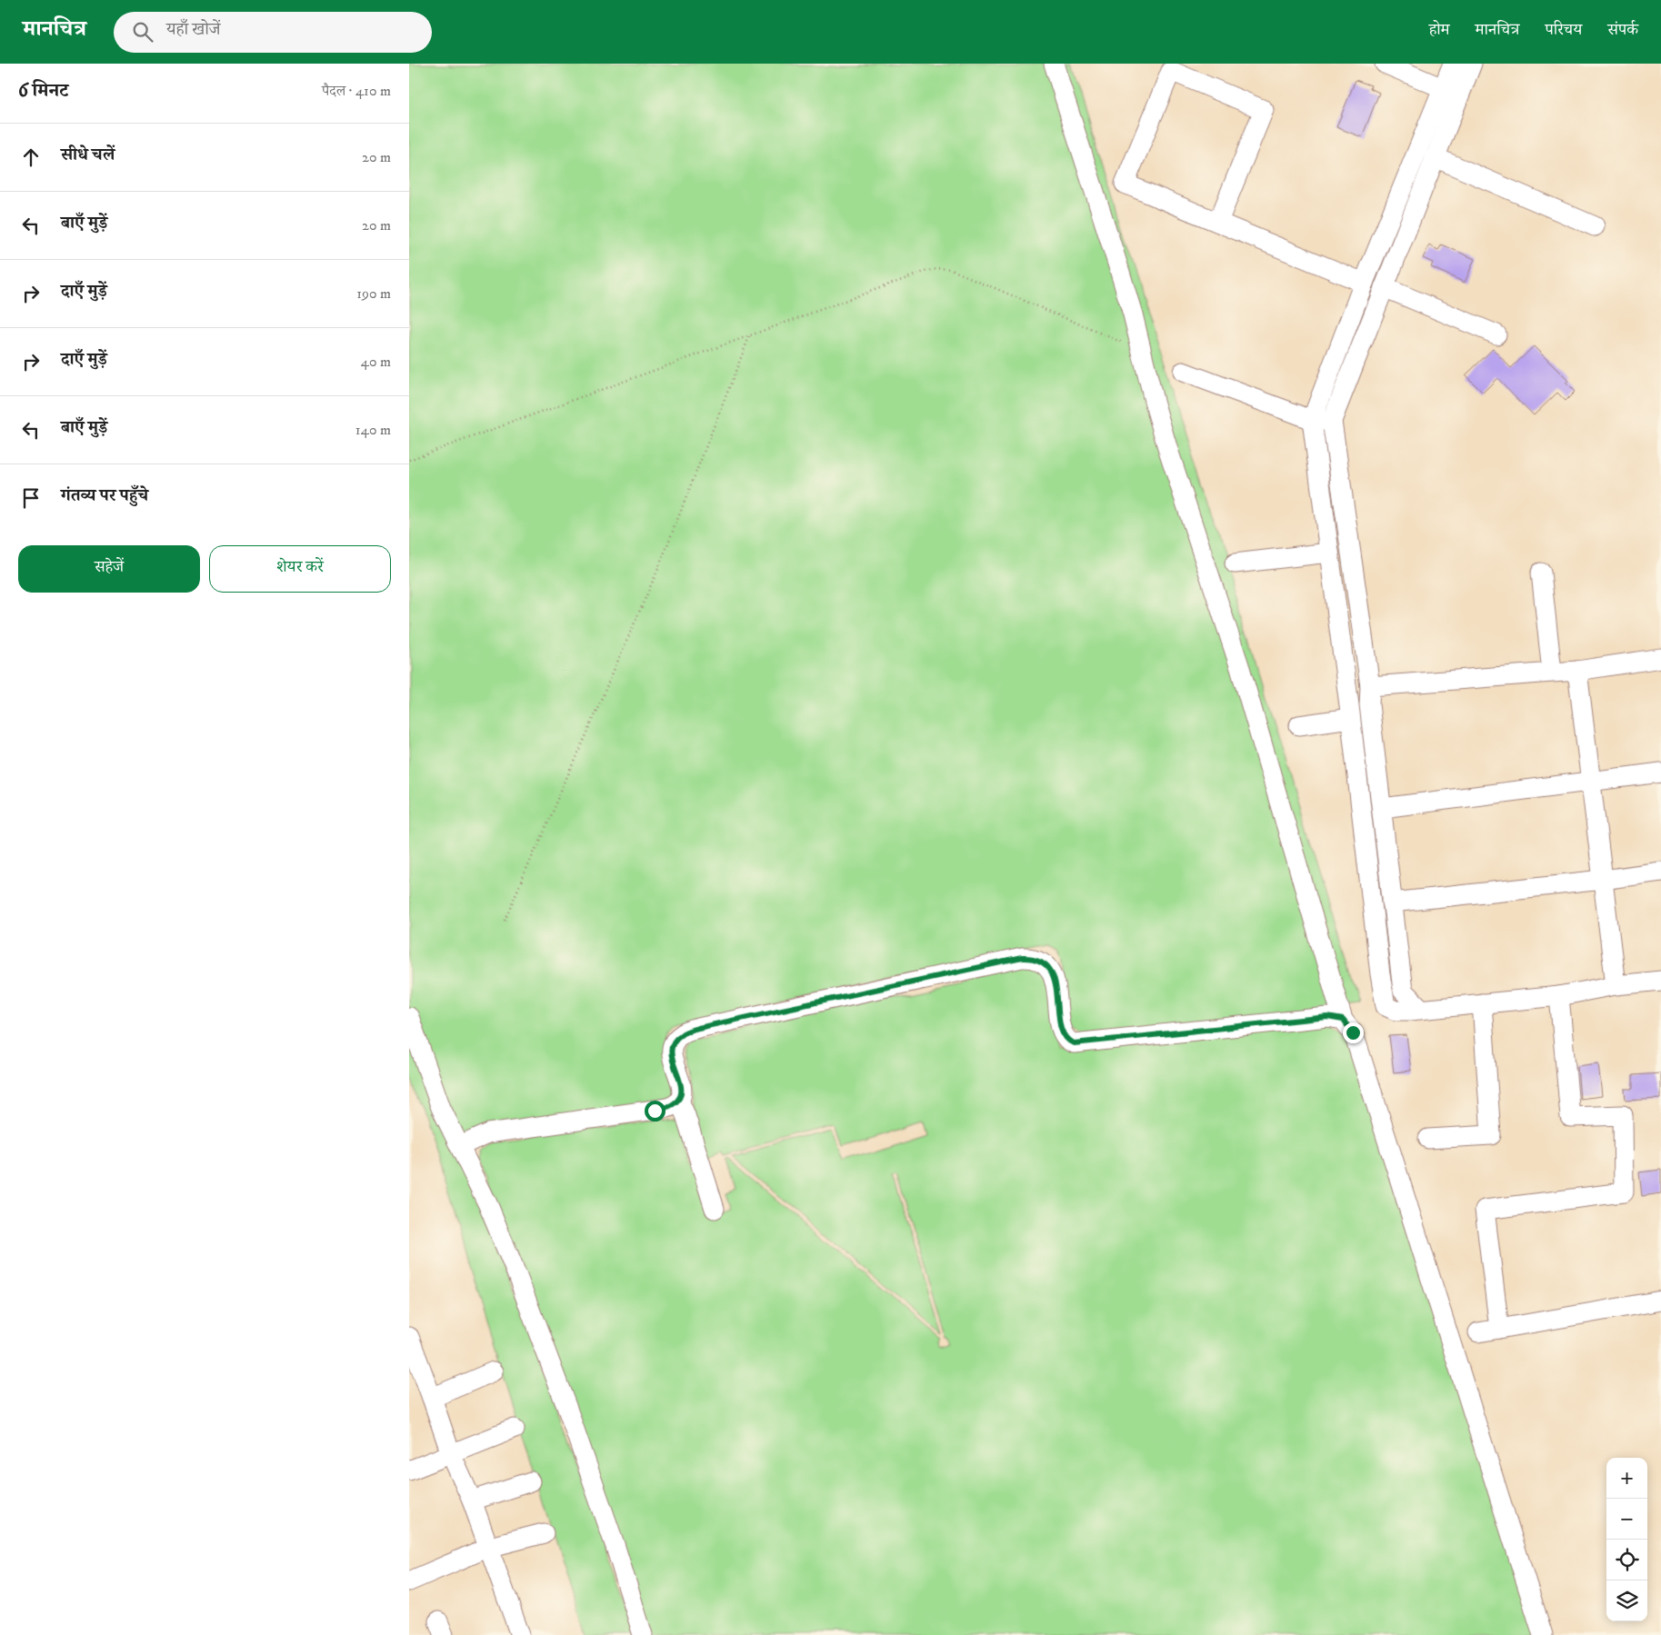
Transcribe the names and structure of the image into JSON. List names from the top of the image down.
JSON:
{
  "page": {
    "header": "मानचित्र",
    "search": "यहाँ खोजें",
    "nav": [
      "होम",
      "मानचित्र",
      "परिचय",
      "संपर्क"
    ],
    "heading": ["6 मिनट", "पैदल · 410 m"],
    "list": [
      ["सीधे चलें", "20 m"],
      ["बाएँ मुड़ें", "20 m"],
      ["दाएँ मुड़ें", "190 m"],
      ["दाएँ मुड़ें", "40 m"],
      ["बाएँ मुड़ें", "140 m"],
      "गंतव्य पर पहुँचे"
    ],
    "buttons": ["सहेजें", "शेयर करें"],
    "map_buttons": ["+", "−"]
  }
}
